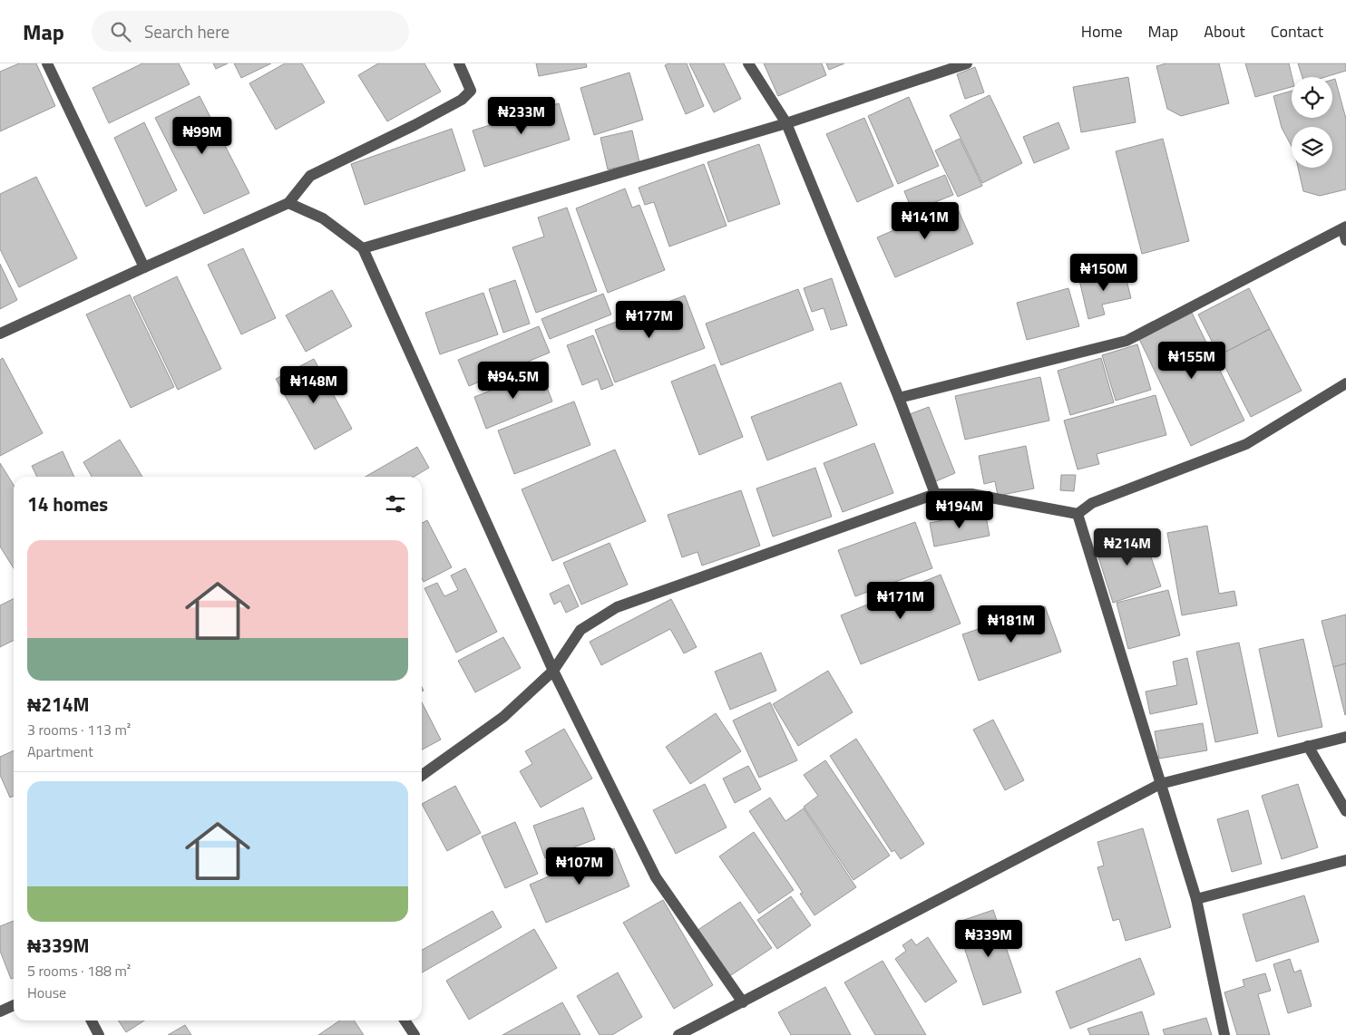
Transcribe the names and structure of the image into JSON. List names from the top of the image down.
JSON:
{
  "page": {
    "header": "Map",
    "search": "Search here",
    "nav": [
      "Home",
      "Map",
      "About",
      "Contact"
    ],
    "price": [
      "₦233M",
      "₦99M",
      "₦141M",
      "₦150M",
      "₦177M",
      "₦155M",
      "₦94.5M",
      "₦148M",
      "₦194M",
      "₦214M",
      "₦171M",
      "₦181M",
      "₦107M",
      "₦339M"
    ],
    "heading": "14 homes",
    "list": [
      {
        "name": "₦214M",
        "note": "3 rooms · 113 m² · Apartment"
      },
      {
        "name": "₦339M",
        "note": "5 rooms · 188 m² · House"
      }
    ]
  }
}
